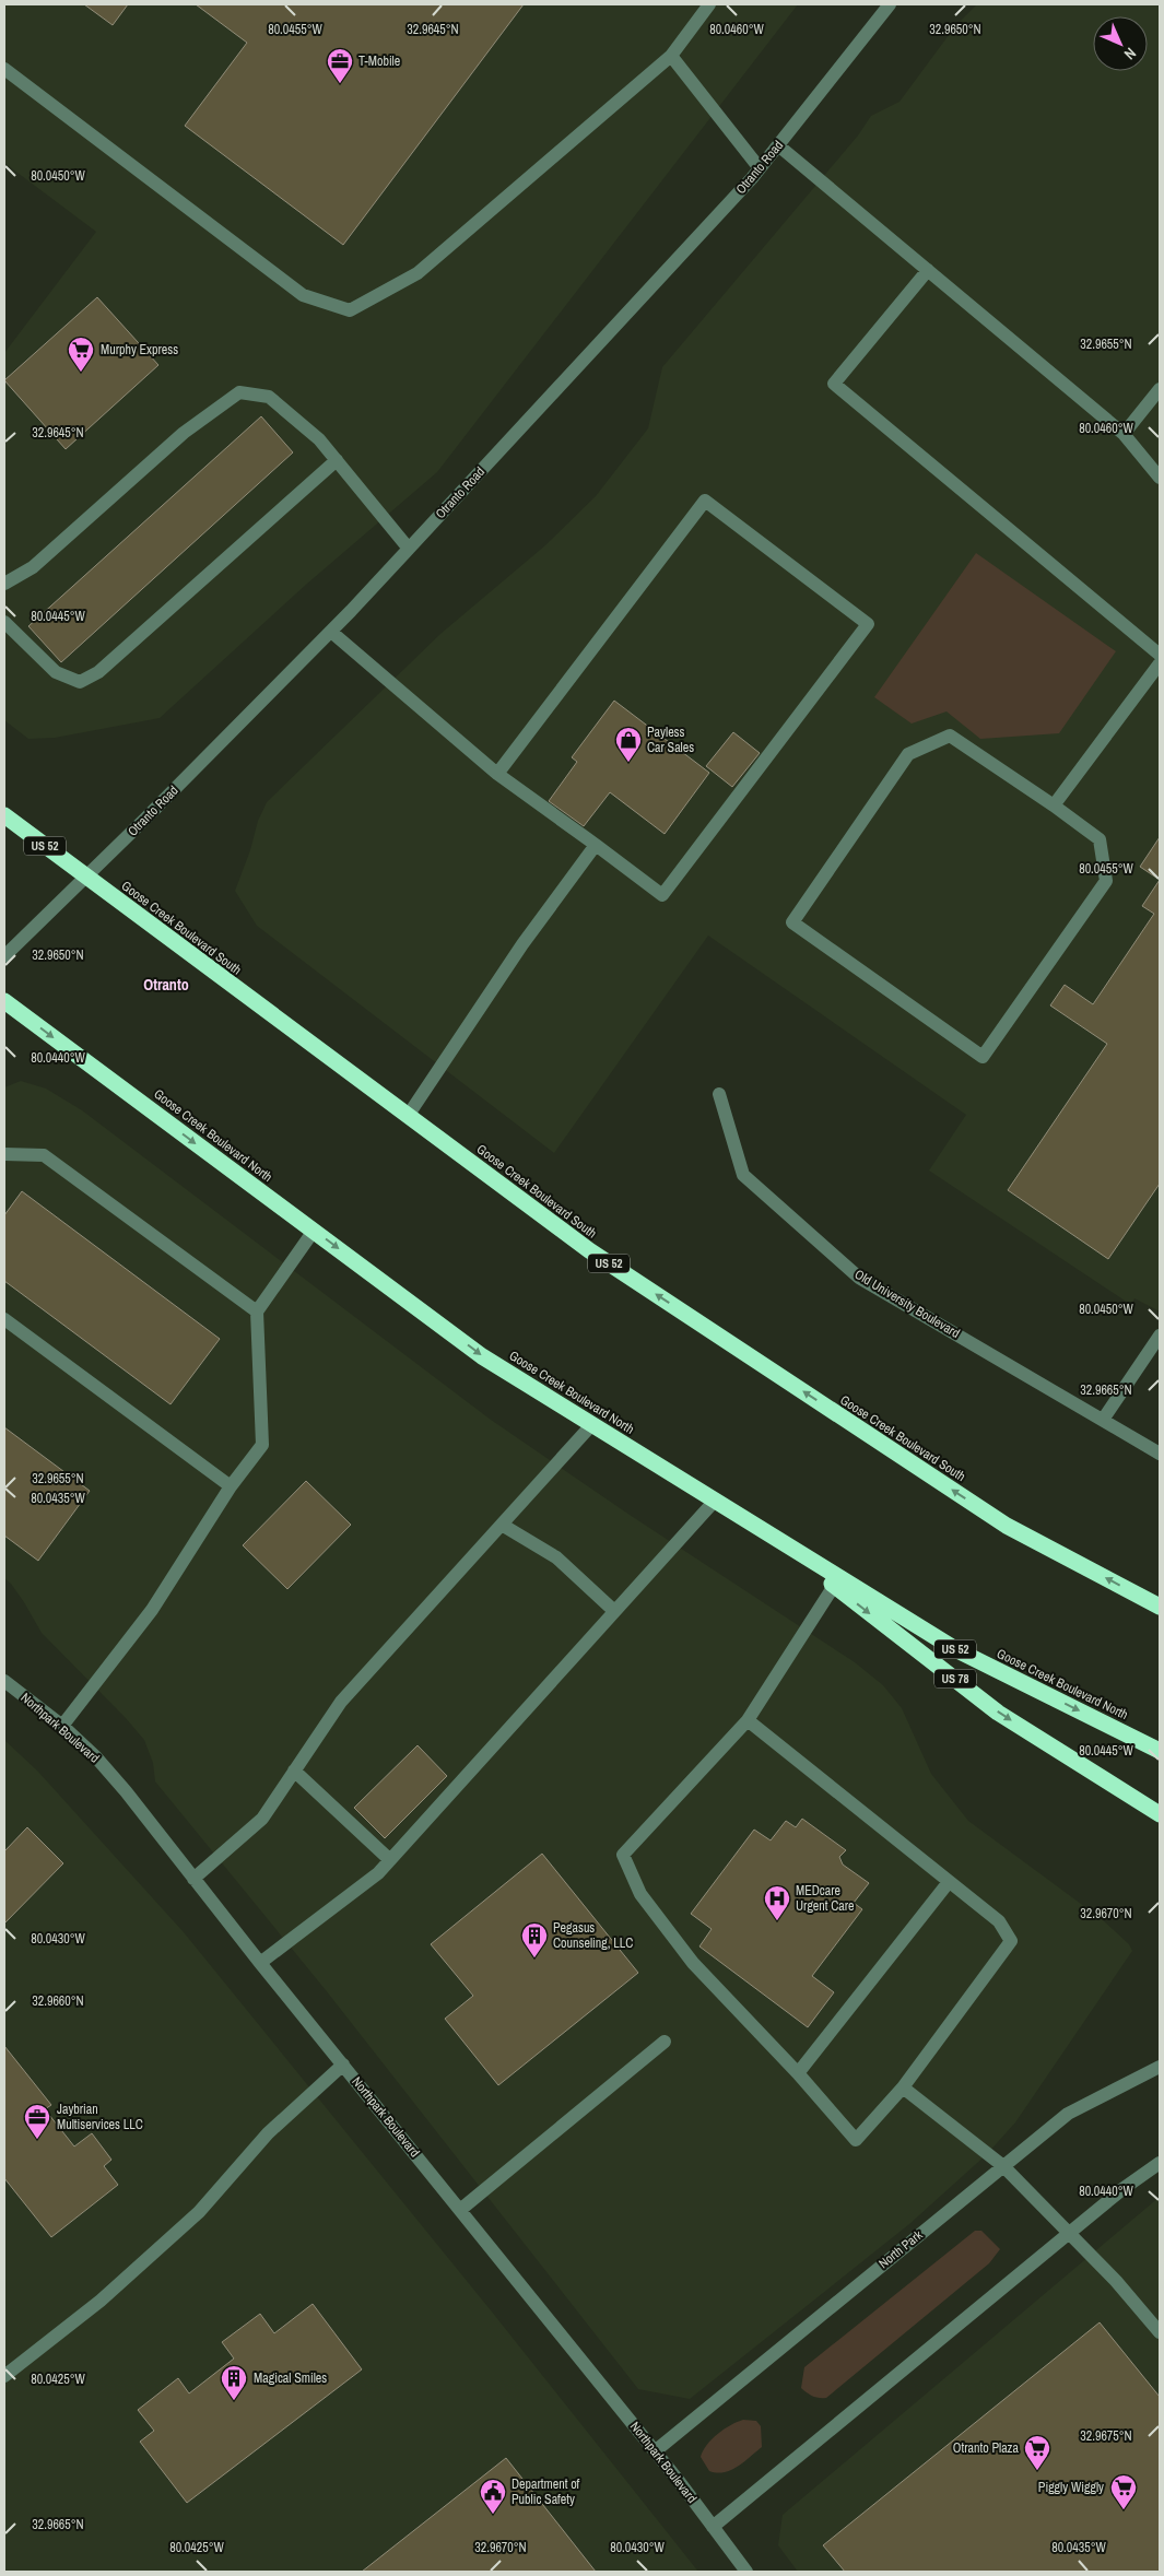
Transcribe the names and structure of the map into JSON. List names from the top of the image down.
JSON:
{
  "streets": {
    "highway": [
      "US 52",
      "Goose Creek Boulevard South",
      "Goose Creek Boulevard North",
      "US 78"
    ],
    "street": [
      "Otranto Road",
      "Old University Boulevard",
      "Northpark Boulevard",
      "North Park"
    ]
  },
  "crossings": [
    ["Otranto Road", "Goose Creek Boulevard South"],
    ["Goose Creek Boulevard North", "US 78"],
    ["Northpark Boulevard", "North Park"]
  ],
  "one_way": ["Goose Creek Boulevard South"],
  "districts": ["Otranto"],
  "places": {
    "office": ["T-Mobile", "Jaybrian Multiservices LLC"],
    "supermarket": ["Murphy Express", "Otranto Plaza", "Piggly Wiggly"],
    "shop": ["Payless Car Sales"],
    "hospital": ["MEDcare Urgent Care"],
    "building": ["Pegasus Counseling, LLC", "Magical Smiles"],
    "public building": ["Department of Public Safety"]
  },
  "north": "bottom right",
  "coordinates": [
    "80.0455°W",
    "32.9645°N",
    "80.0460°W",
    "32.9650°N",
    "80.0450°W",
    "32.9655°N",
    "80.0445°W",
    "80.0440°W",
    "32.9665°N",
    "80.0435°W",
    "32.9670°N",
    "80.0430°W",
    "32.9660°N",
    "80.0425°W",
    "32.9675°N"
  ]
}
